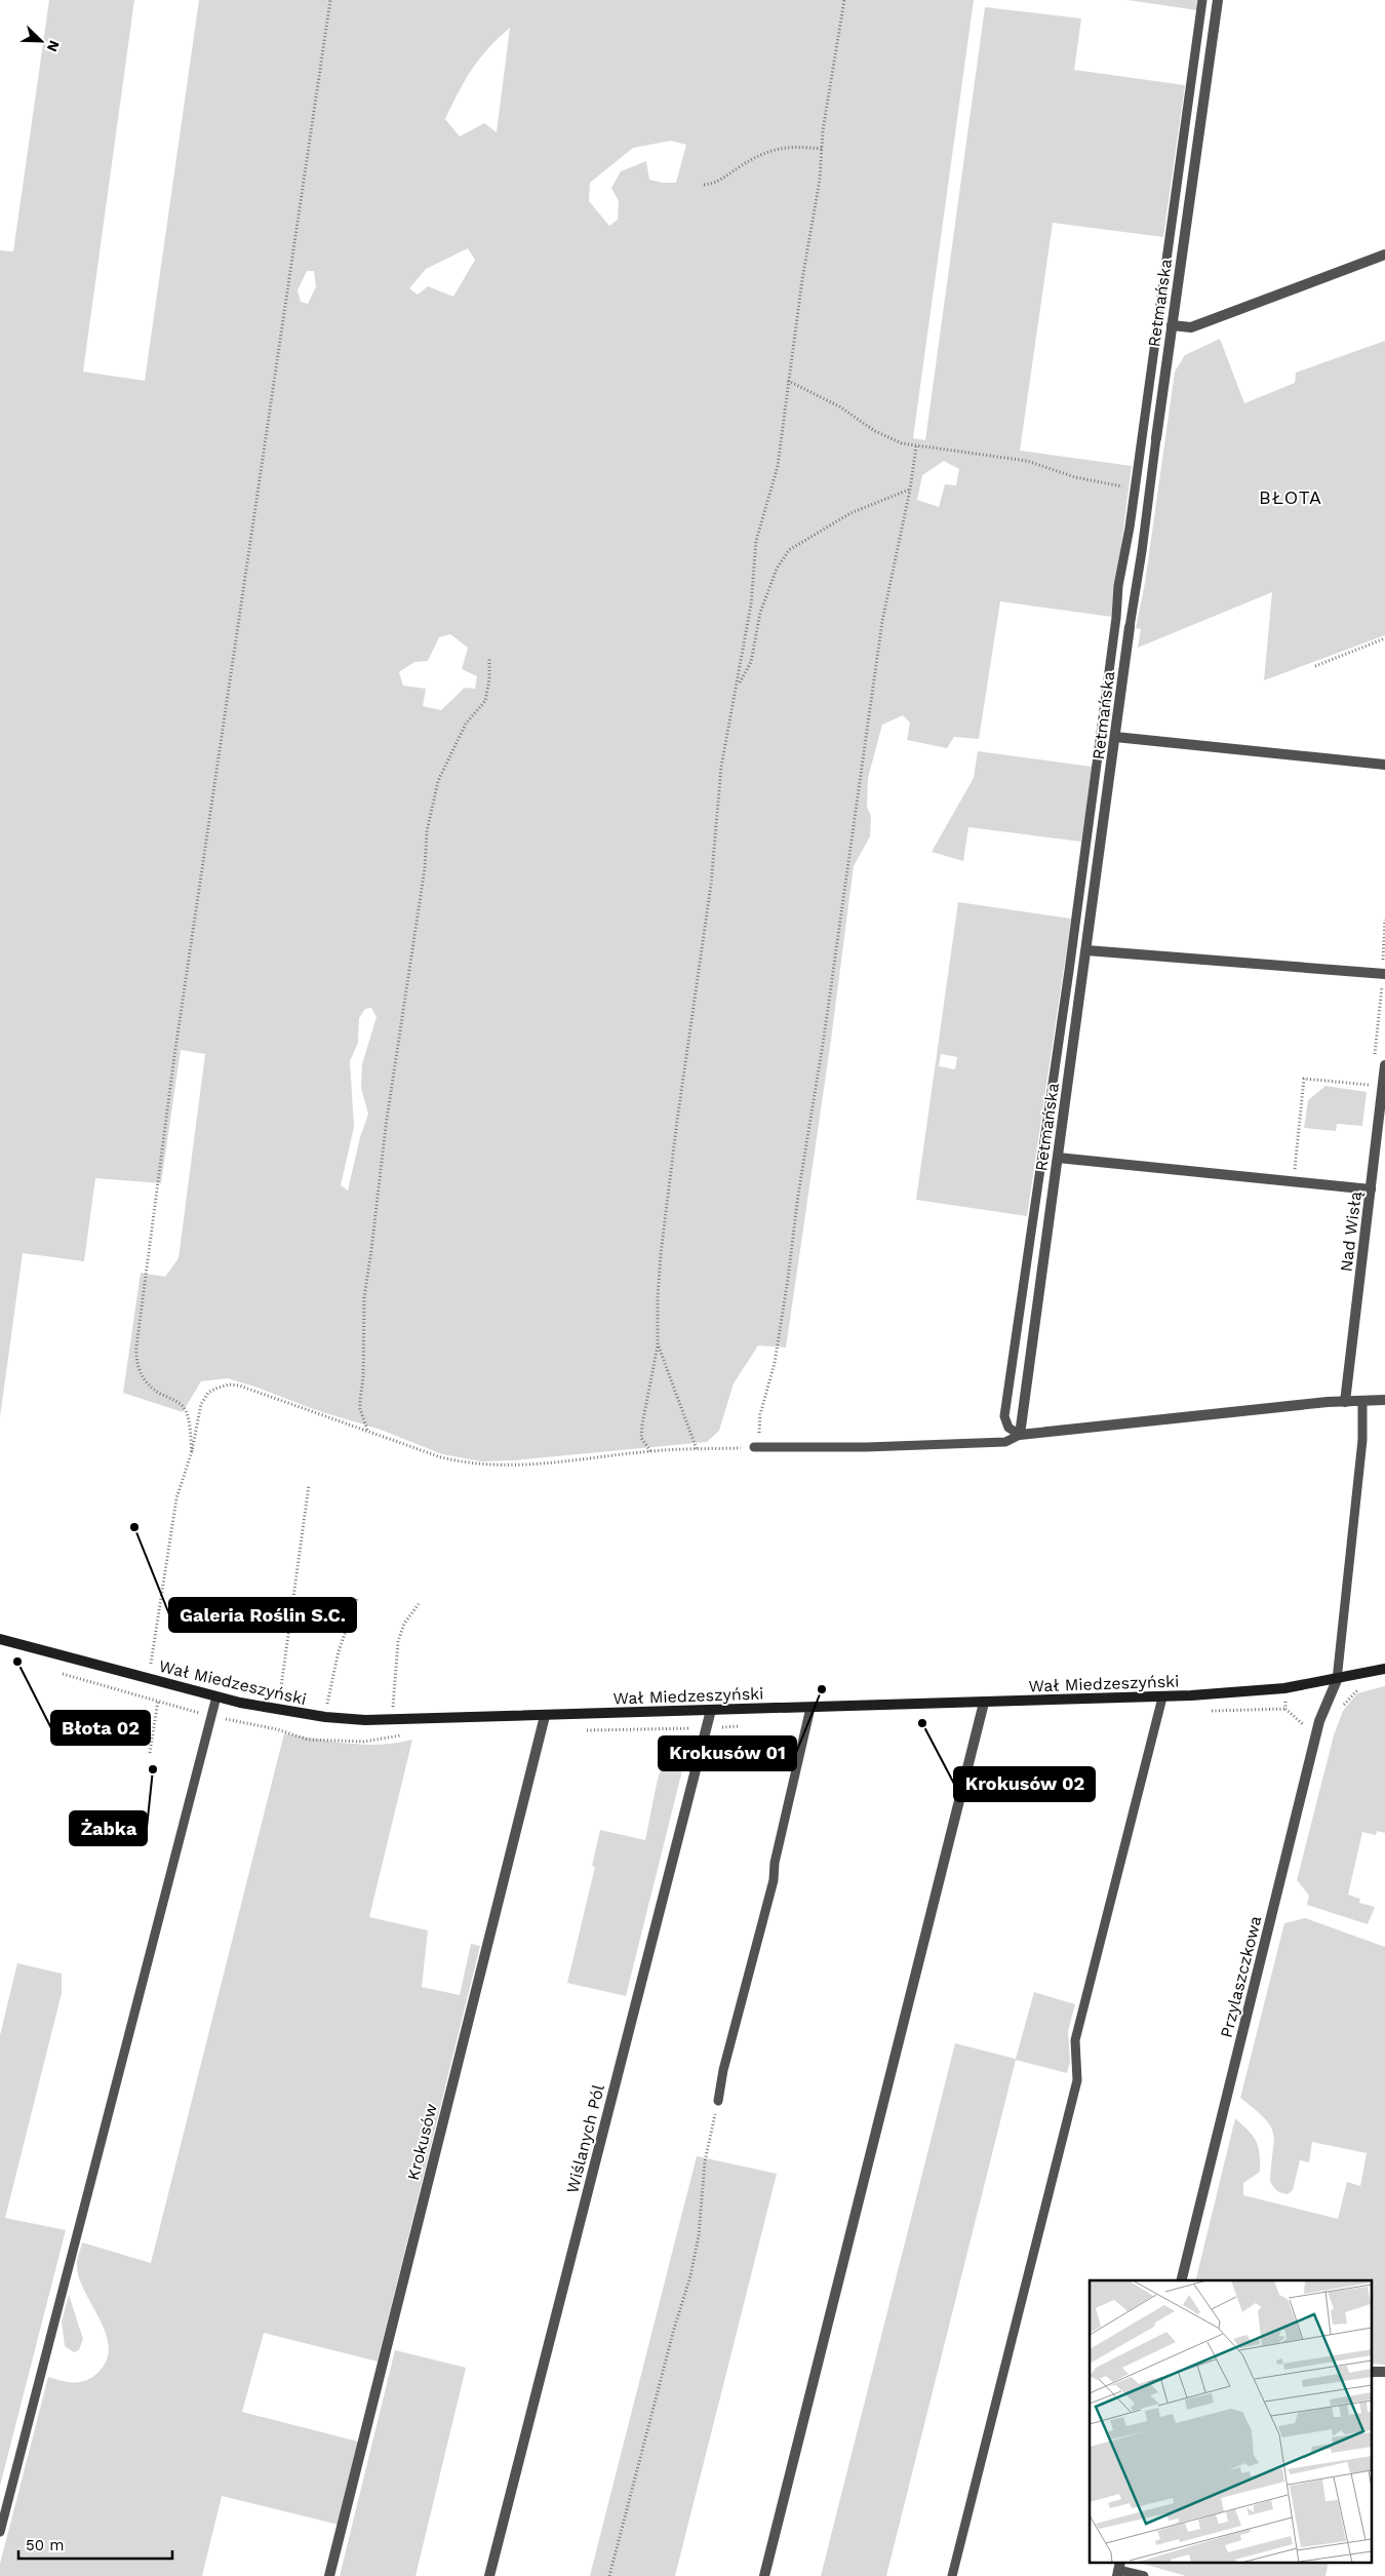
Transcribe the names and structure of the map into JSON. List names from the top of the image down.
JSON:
{
  "streets": {
    "main road": ["Wał Miedzeszyński"],
    "street": [
      "Retmańska",
      "Nad Wisłą",
      "Przylaszczkowa",
      "Wiślanych Pól",
      "Krokusów"
    ]
  },
  "crossings": [
    ["Wał Miedzeszyński", "Przylaszczkowa"],
    ["Wał Miedzeszyński", "Wiślanych Pól"],
    ["Wał Miedzeszyński", "Krokusów"]
  ],
  "districts": ["BŁOTA"],
  "places": [
    "Galeria Roślin S.C.",
    "Błota 02",
    "Krokusów 01",
    "Krokusów 02",
    "Żabka"
  ],
  "scale_bar": "50 m",
  "north": "bottom right"
}
